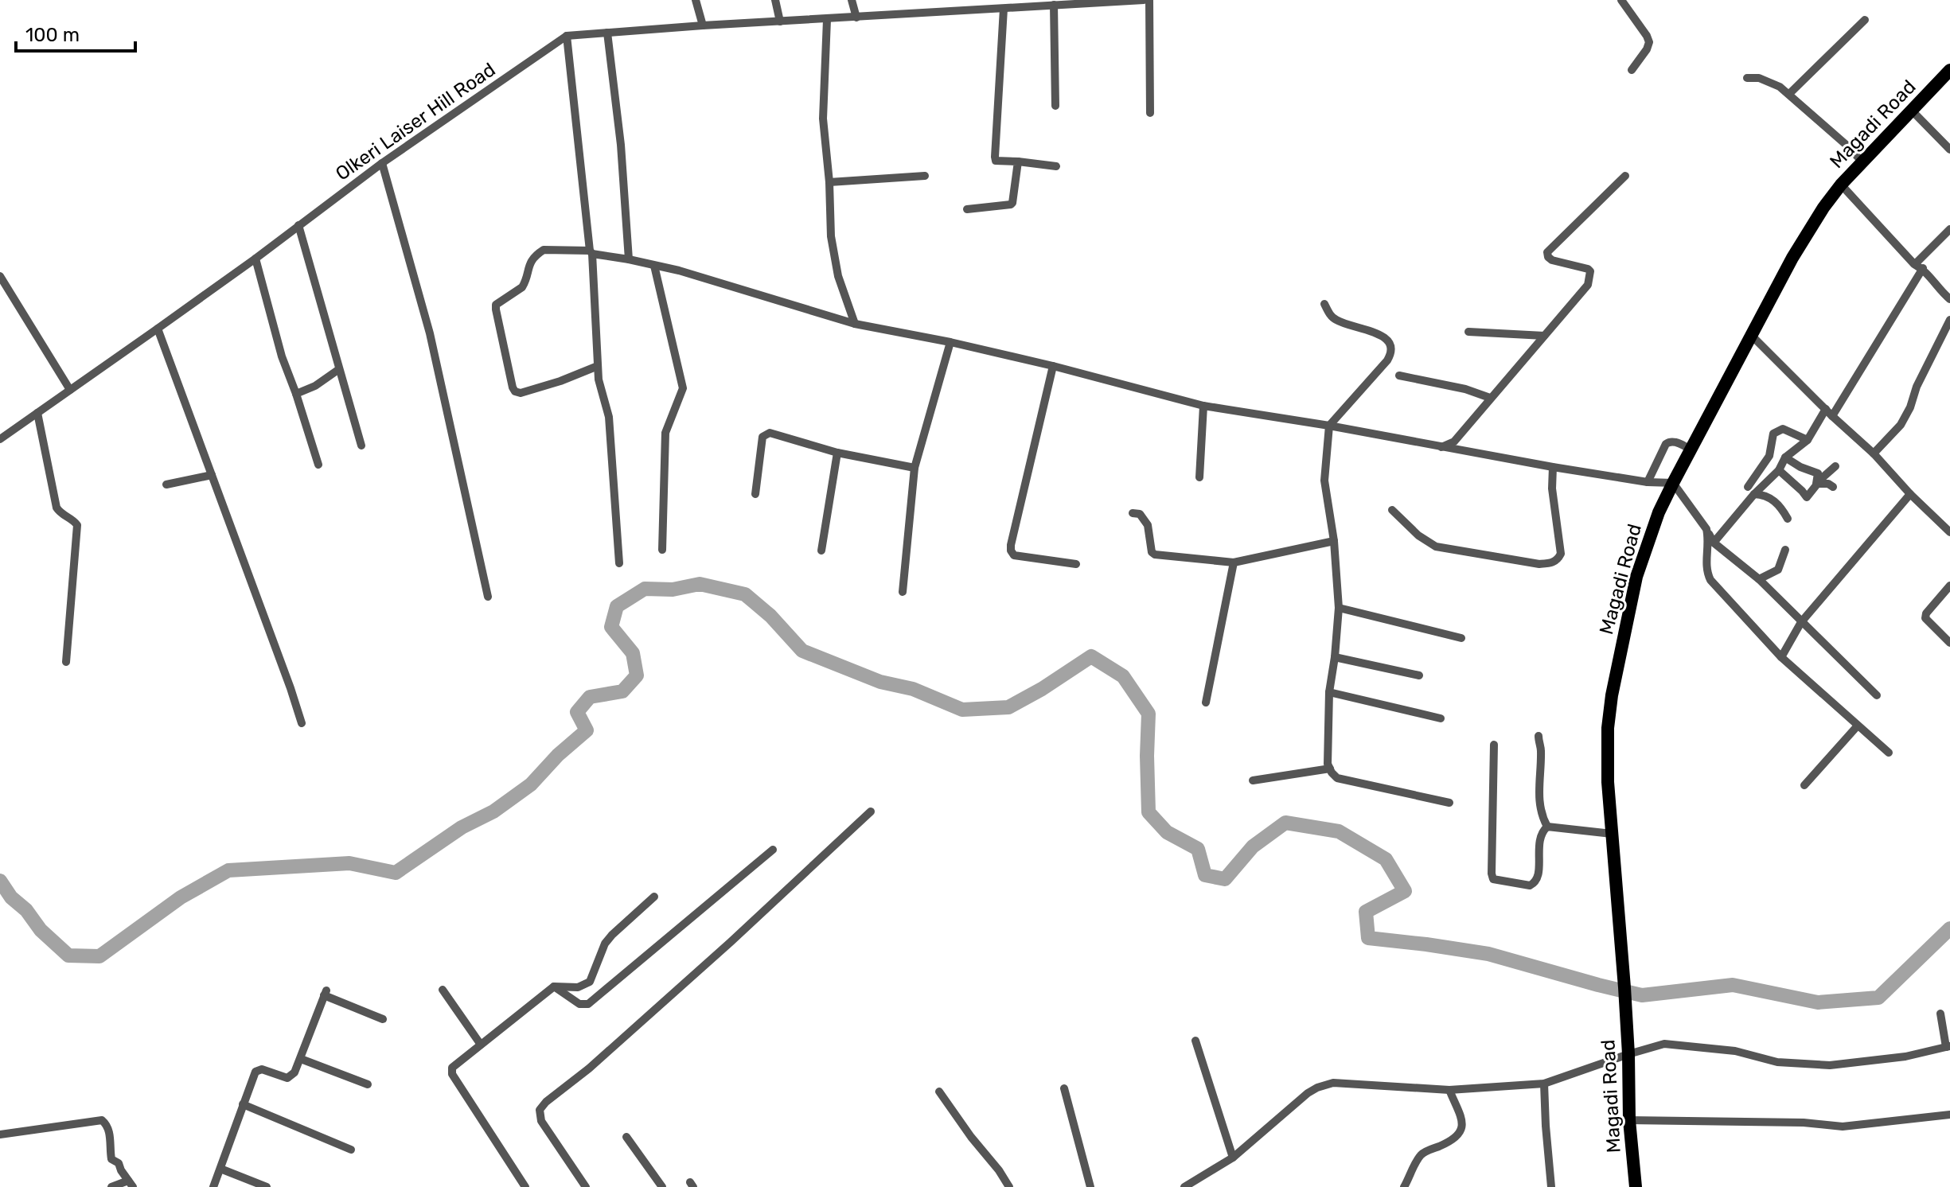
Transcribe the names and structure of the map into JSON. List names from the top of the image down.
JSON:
{
  "streets": {
    "highway": ["Magadi Road"],
    "street": ["Olkeri Laiser Hill Road"]
  },
  "scale_bar": "100 m"
}
